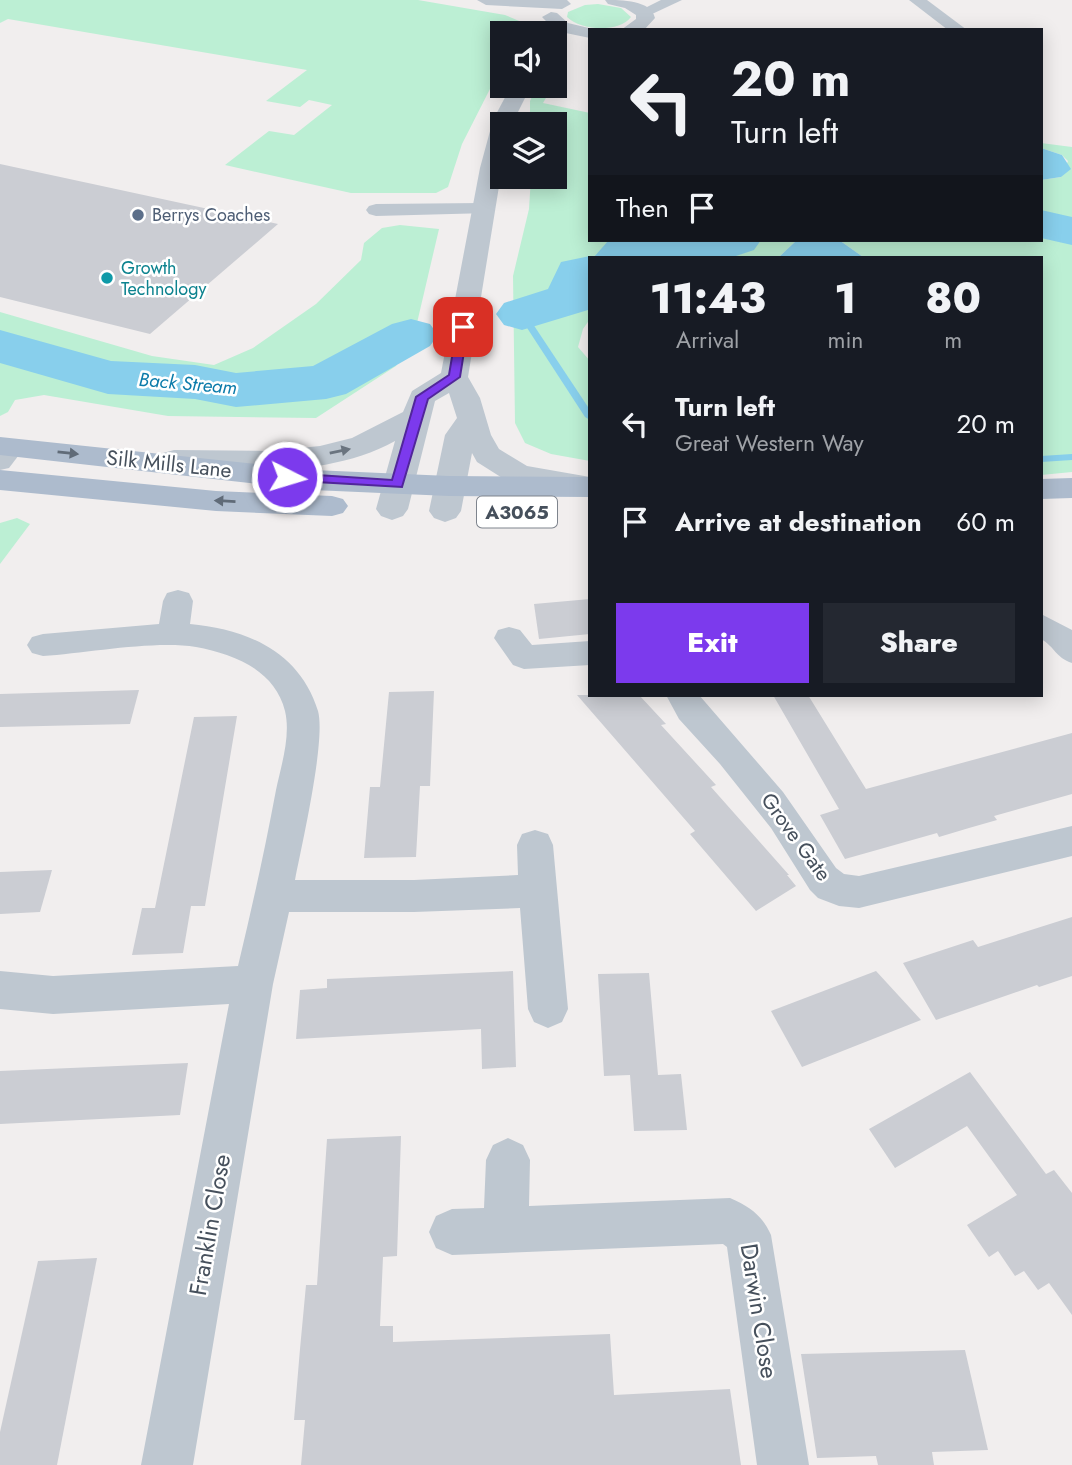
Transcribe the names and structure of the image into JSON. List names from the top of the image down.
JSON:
{
  "streets": {
    "main road": ["Silk Mills Lane", "A3065"],
    "street": ["Grove Gate", "Franklin Close", "Darwin Close"]
  },
  "water": ["Back Stream"],
  "places": ["Berrys Coaches", "Growth Technology"],
  "page": {
    "turn": ["20 m", "Turn left"],
    "then": "Then",
    "eta": [
      "11:43",
      "Arrival",
      "1",
      "min",
      "80",
      "m"
    ],
    "list": [
      {
        "name": "Turn left",
        "note": "Great Western Way",
        "value": "20 m"
      },
      {
        "name": "Arrive at destination",
        "value": "60 m"
      }
    ],
    "buttons": ["Exit", "Share"]
  }
}
